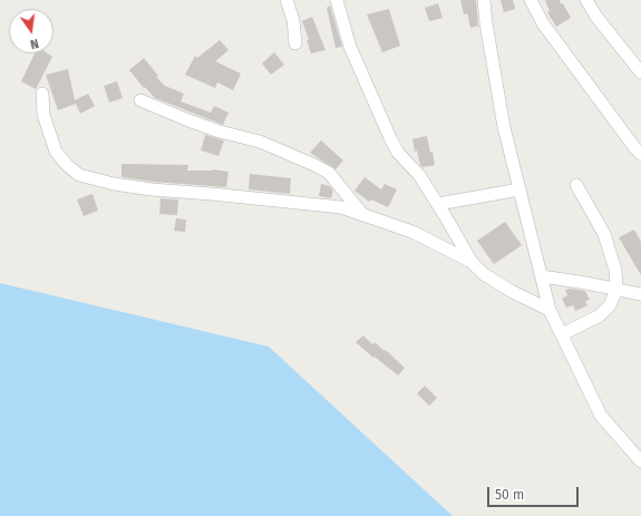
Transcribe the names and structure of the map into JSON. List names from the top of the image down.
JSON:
{
  "scale_bar": "50 m",
  "north": "bottom"
}
